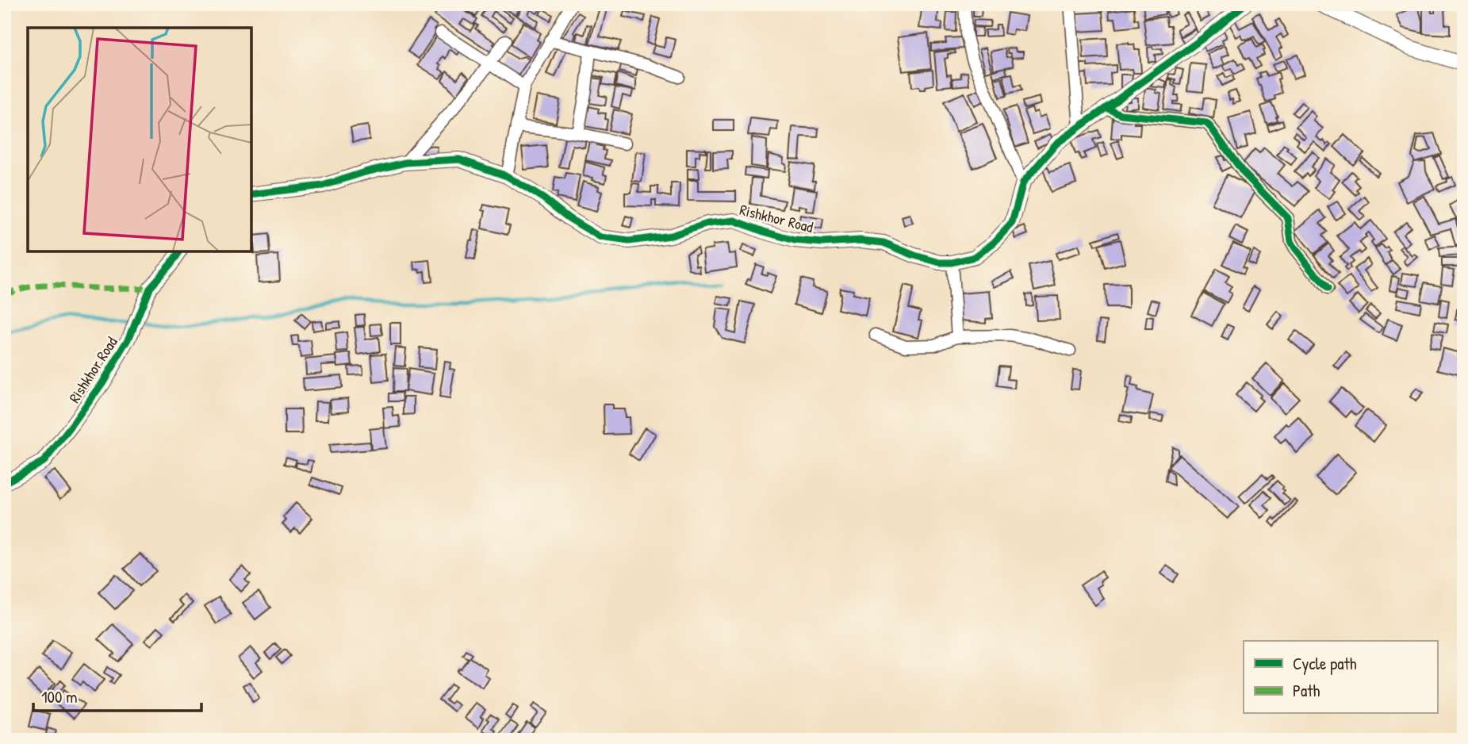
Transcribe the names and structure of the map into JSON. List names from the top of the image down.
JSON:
{
  "streets": {
    "street": ["Rishkhor Road"]
  },
  "legend": ["Cycle path", "Path"],
  "scale_bar": "100 m"
}
